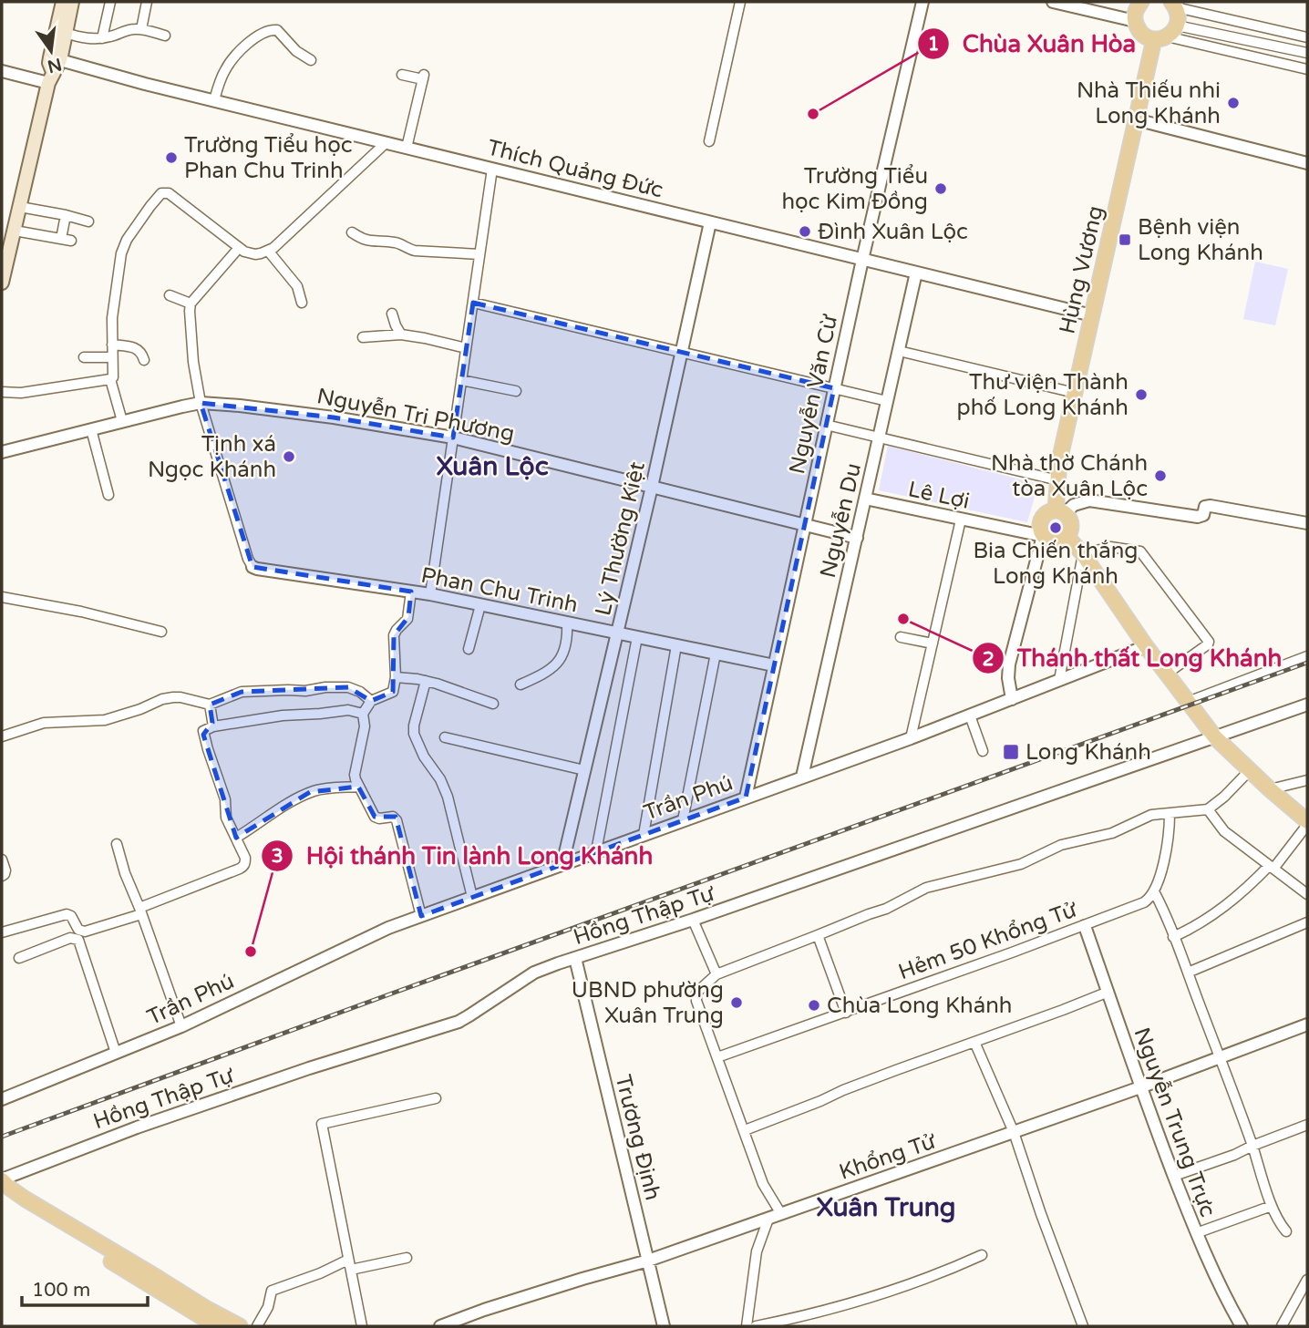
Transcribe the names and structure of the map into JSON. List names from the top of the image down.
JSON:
{
  "streets": {
    "main road": ["Hùng Vương"],
    "street": [
      "Thích Quảng Đức",
      "Nguyễn Văn Cừ",
      "Nguyễn Tri Phương",
      "Lê Lợi",
      "Nguyễn Du",
      "Lý Thường Kiệt",
      "Phan Chu Trinh",
      "Trần Phú",
      "Hồng Thập Tự",
      "Hẻm 50 Khổng Tử",
      "Nguyễn Trung Trực",
      "Trương Định",
      "Khổng Tử"
    ]
  },
  "crossings": [
    ["Thích Quảng Đức", "Hùng Vương"],
    ["Thích Quảng Đức", "Nguyễn Văn Cừ"],
    ["Thích Quảng Đức", "Nguyễn Du"],
    ["Thích Quảng Đức", "Lý Thường Kiệt"],
    ["Hùng Vương", "Lê Lợi"],
    ["Nguyễn Văn Cừ", "Nguyễn Tri Phương"],
    ["Nguyễn Văn Cừ", "Phan Chu Trinh"],
    ["Nguyễn Văn Cừ", "Trần Phú"],
    ["Nguyễn Tri Phương", "Nguyễn Du"],
    ["Nguyễn Tri Phương", "Lý Thường Kiệt"],
    ["Lê Lợi", "Nguyễn Du"],
    ["Nguyễn Du", "Trần Phú"],
    ["Lý Thường Kiệt", "Phan Chu Trinh"],
    ["Lý Thường Kiệt", "Trần Phú"],
    ["Hồng Thập Tự", "Trương Định"],
    ["Hẻm 50 Khổng Tử", "Nguyễn Trung Trực"],
    ["Nguyễn Trung Trực", "Khổng Tử"],
    ["Trương Định", "Khổng Tử"]
  ],
  "districts": ["Xuân Lộc", "Xuân Trung"],
  "places": {
    "other": [
      "Nhà Thiếu nhi Long Khánh",
      "Chùa Xuân Hòa",
      "Trường Tiểu học Phan Chu Trinh",
      "Trường Tiểu học Kim Đồng",
      "Đình Xuân Lộc",
      "Thư viện Thành phố Long Khánh",
      "Tịnh xá Ngọc Khánh",
      "Nhà thờ Chánh tòa Xuân Lộc",
      "Bia Chiến thắng Long Khánh",
      "Thánh thất Long Khánh",
      "Hội thánh Tin lành Long Khánh",
      "UBND phường Xuân Trung",
      "Chùa Long Khánh"
    ],
    "transit": ["Bệnh viện Long Khánh", "Long Khánh"]
  },
  "scale_bar": "100 m",
  "north": "bottom"
}
